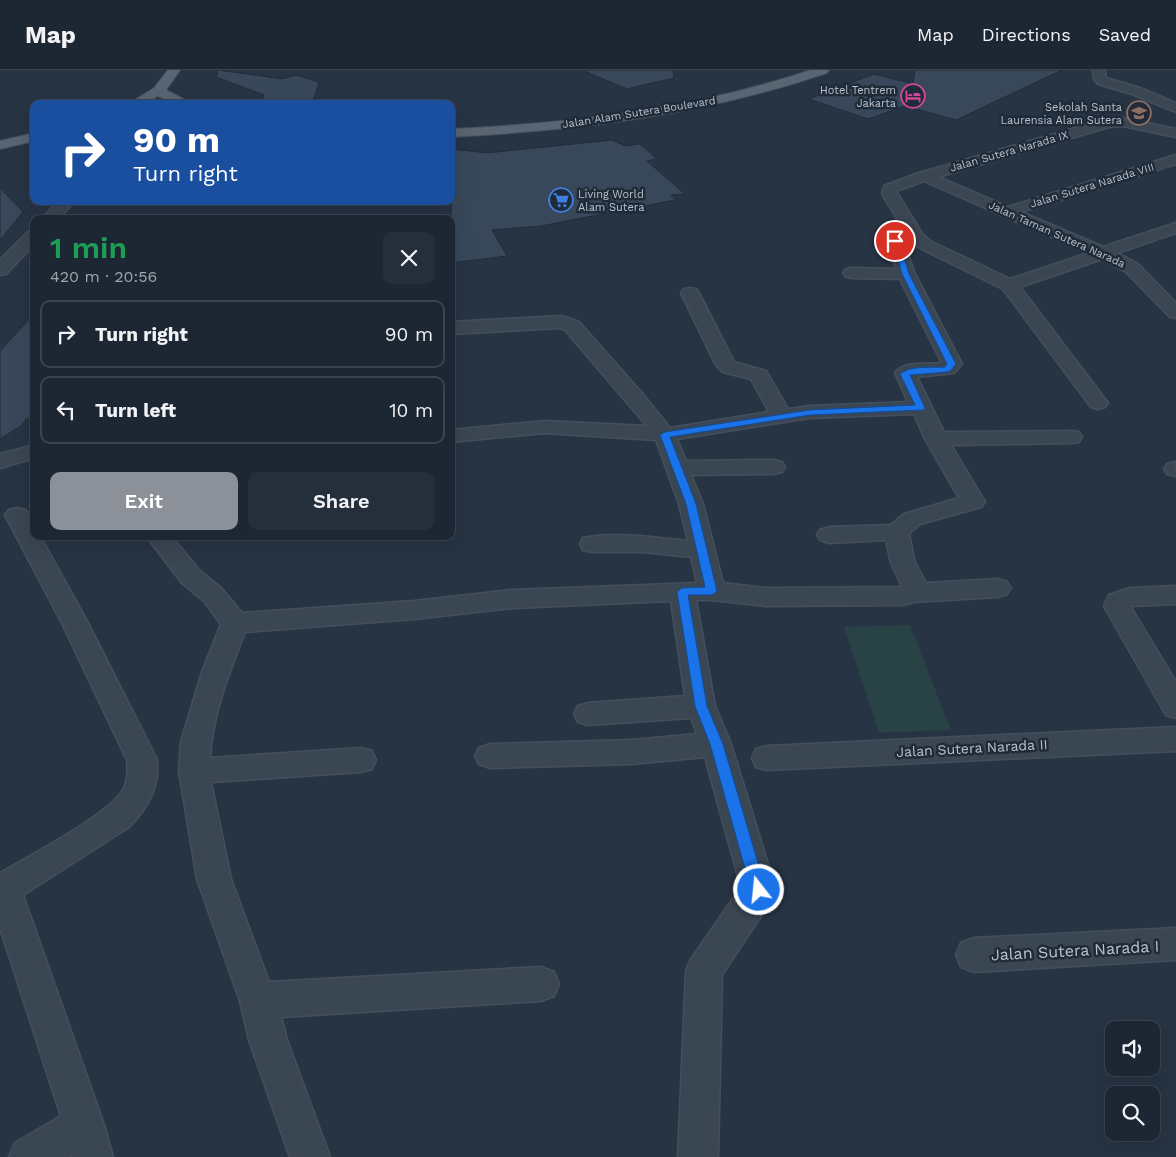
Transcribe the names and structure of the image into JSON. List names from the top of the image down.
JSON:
{
  "streets": {
    "main road": ["Jalan Alam Sutera Boulevard"],
    "street": [
      "Jalan Sutera Narada IX",
      "Jalan Sutera Narada VIII",
      "Jalan Taman Sutera Narada",
      "Jalan Sutera Narada II",
      "Jalan Sutera Narada I"
    ]
  },
  "crossings": [
    ["Jalan Sutera Narada IX", "Jalan Taman Sutera Narada"],
    ["Jalan Sutera Narada VIII", "Jalan Taman Sutera Narada"]
  ],
  "places": {
    "hotel": ["Hotel Tentrem Jakarta"],
    "school or university": ["Sekolah Santa Laurensia Alam Sutera"],
    "supermarket": ["Living World Alam Sutera"]
  },
  "page": {
    "header": "Map",
    "nav": ["Map", "Directions", "Saved"],
    "turn": ["90 m", "Turn right"],
    "heading": ["1 min", "420 m · 20:56"],
    "list": [
      {
        "name": "Turn right",
        "value": "90 m"
      },
      {
        "name": "Turn left",
        "value": "10 m"
      }
    ],
    "buttons": ["Exit", "Share"]
  }
}
